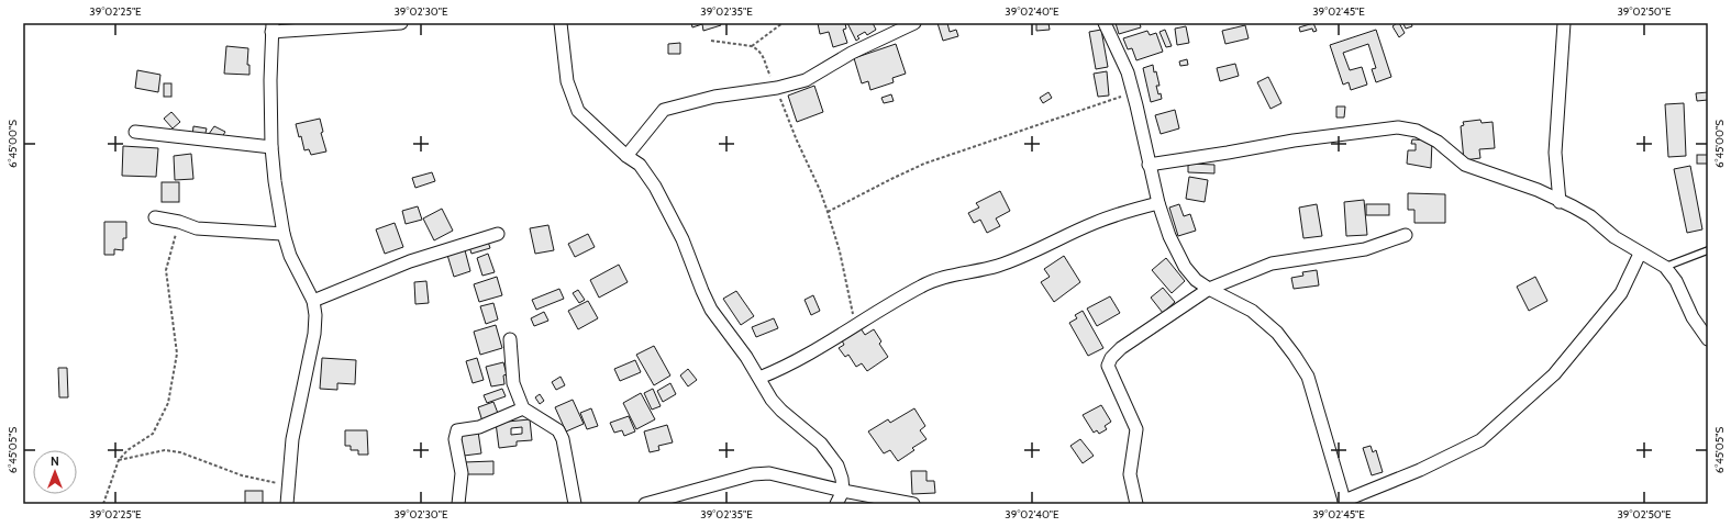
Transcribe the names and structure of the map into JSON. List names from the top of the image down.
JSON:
{
  "north": "top",
  "coordinates": [
    "39°02'25\"E",
    "39°02'30\"E",
    "39°02'35\"E",
    "39°02'40\"E",
    "39°02'45\"E",
    "39°02'50\"E",
    "6°45'00\"S",
    "6°45'05\"S"
  ]
}
